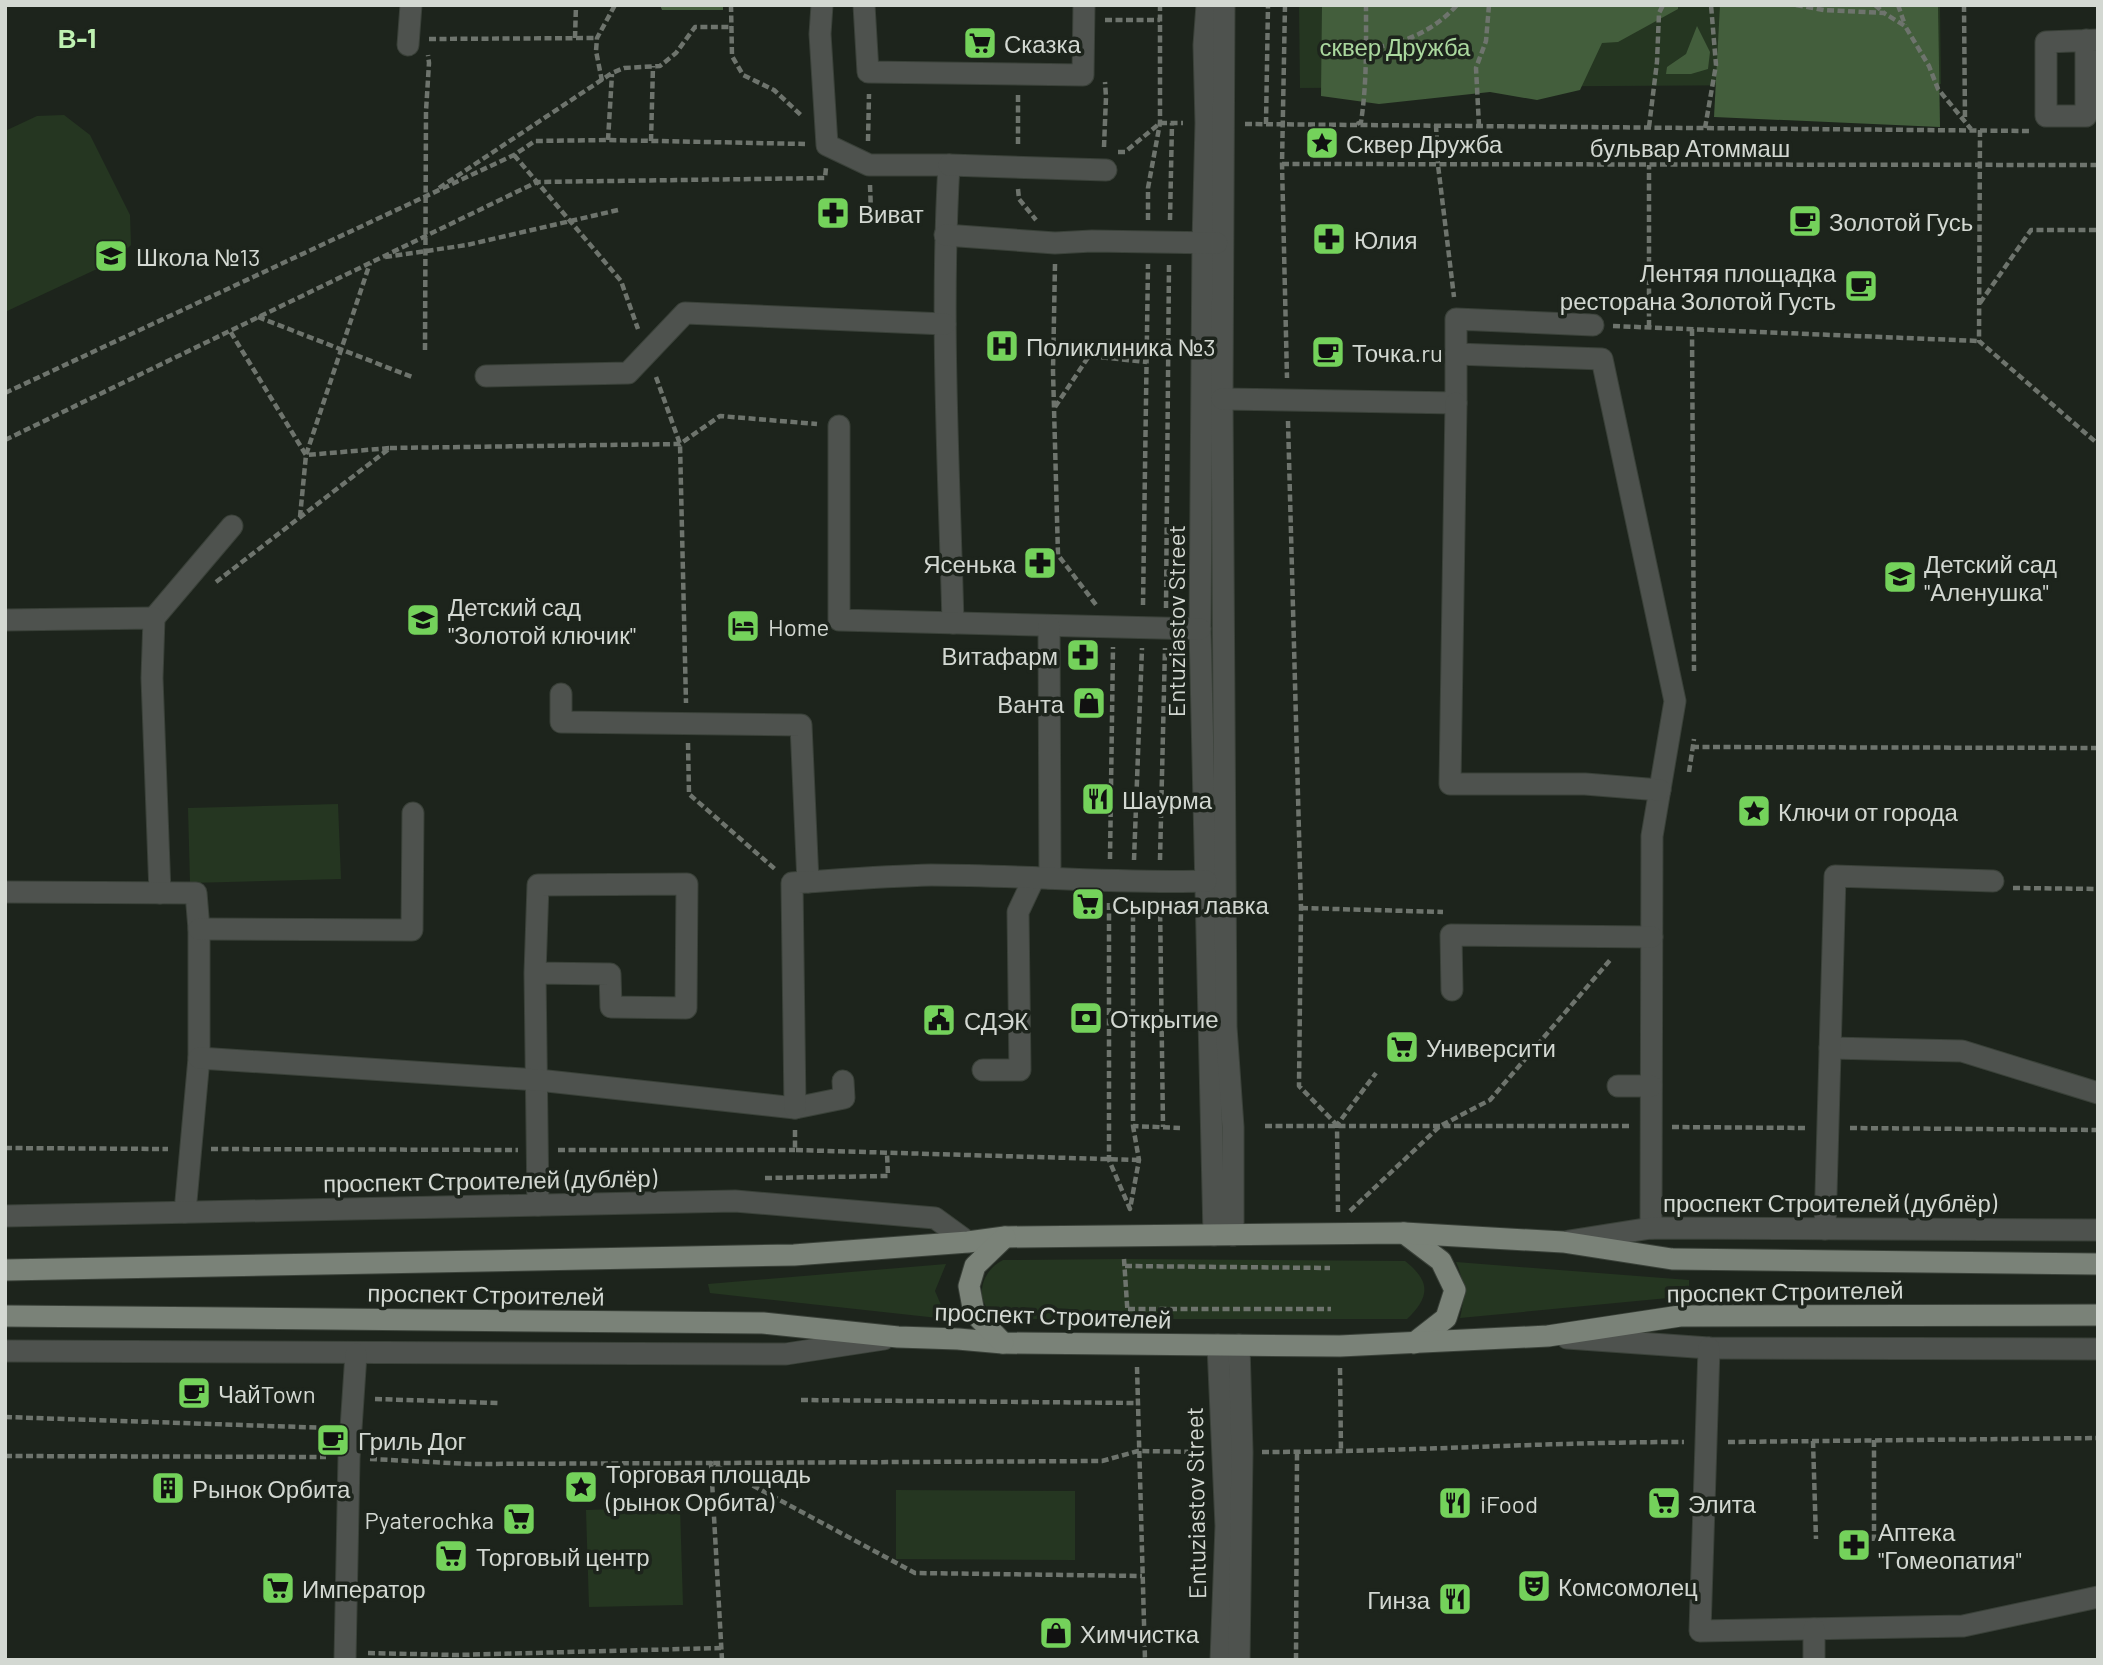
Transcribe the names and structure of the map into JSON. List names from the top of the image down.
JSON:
{
  "streets": {
    "main road": ["проспект Строителей"],
    "street": ["Entuziastov Street", "проспект Строителей (дублёр)"],
    "path": ["бульвар Атоммаш"]
  },
  "crossings": [
    ["Entuziastov Street", "проспект Строителей"],
    ["проспект Строителей (дублёр)", "проспект Строителей"]
  ],
  "districts": ["В-1"],
  "parks": ["сквер Дружба"],
  "places": {
    "supermarket": [
      "Сказка",
      "Сырная лавка",
      "Университи",
      "Элита",
      "Pyaterochka",
      "Торговый центр",
      "Император"
    ],
    "place": ["Сквер Дружба", "Ключи от города", "Торговая площадь (рынок Орбита)"],
    "pharmacy": [
      "Виват",
      "Юлия",
      "Ясенька",
      "Витафарм",
      "Аптека \"Гомеопатия\""
    ],
    "cafe": [
      "Золотой Гусь",
      "Лентяя площадка ресторана Золотой Густь",
      "Точка.ru",
      "ЧайTown",
      "Гриль Дог"
    ],
    "school or university": ["Школа №13", "Детский сад \"Аленушка\"", "Детский сад \"Золотой ключик\""],
    "hospital": ["Поликлиника №3"],
    "hotel": ["Home"],
    "shop": ["Ванта", "Химчистка"],
    "restaurant": ["Шаурма", "iFood", "Гинза"],
    "bank": ["Открытие"],
    "public building": ["СДЭК"],
    "building": ["Рынок Орбита"],
    "theatre": ["Комсомолец"]
  }
}
